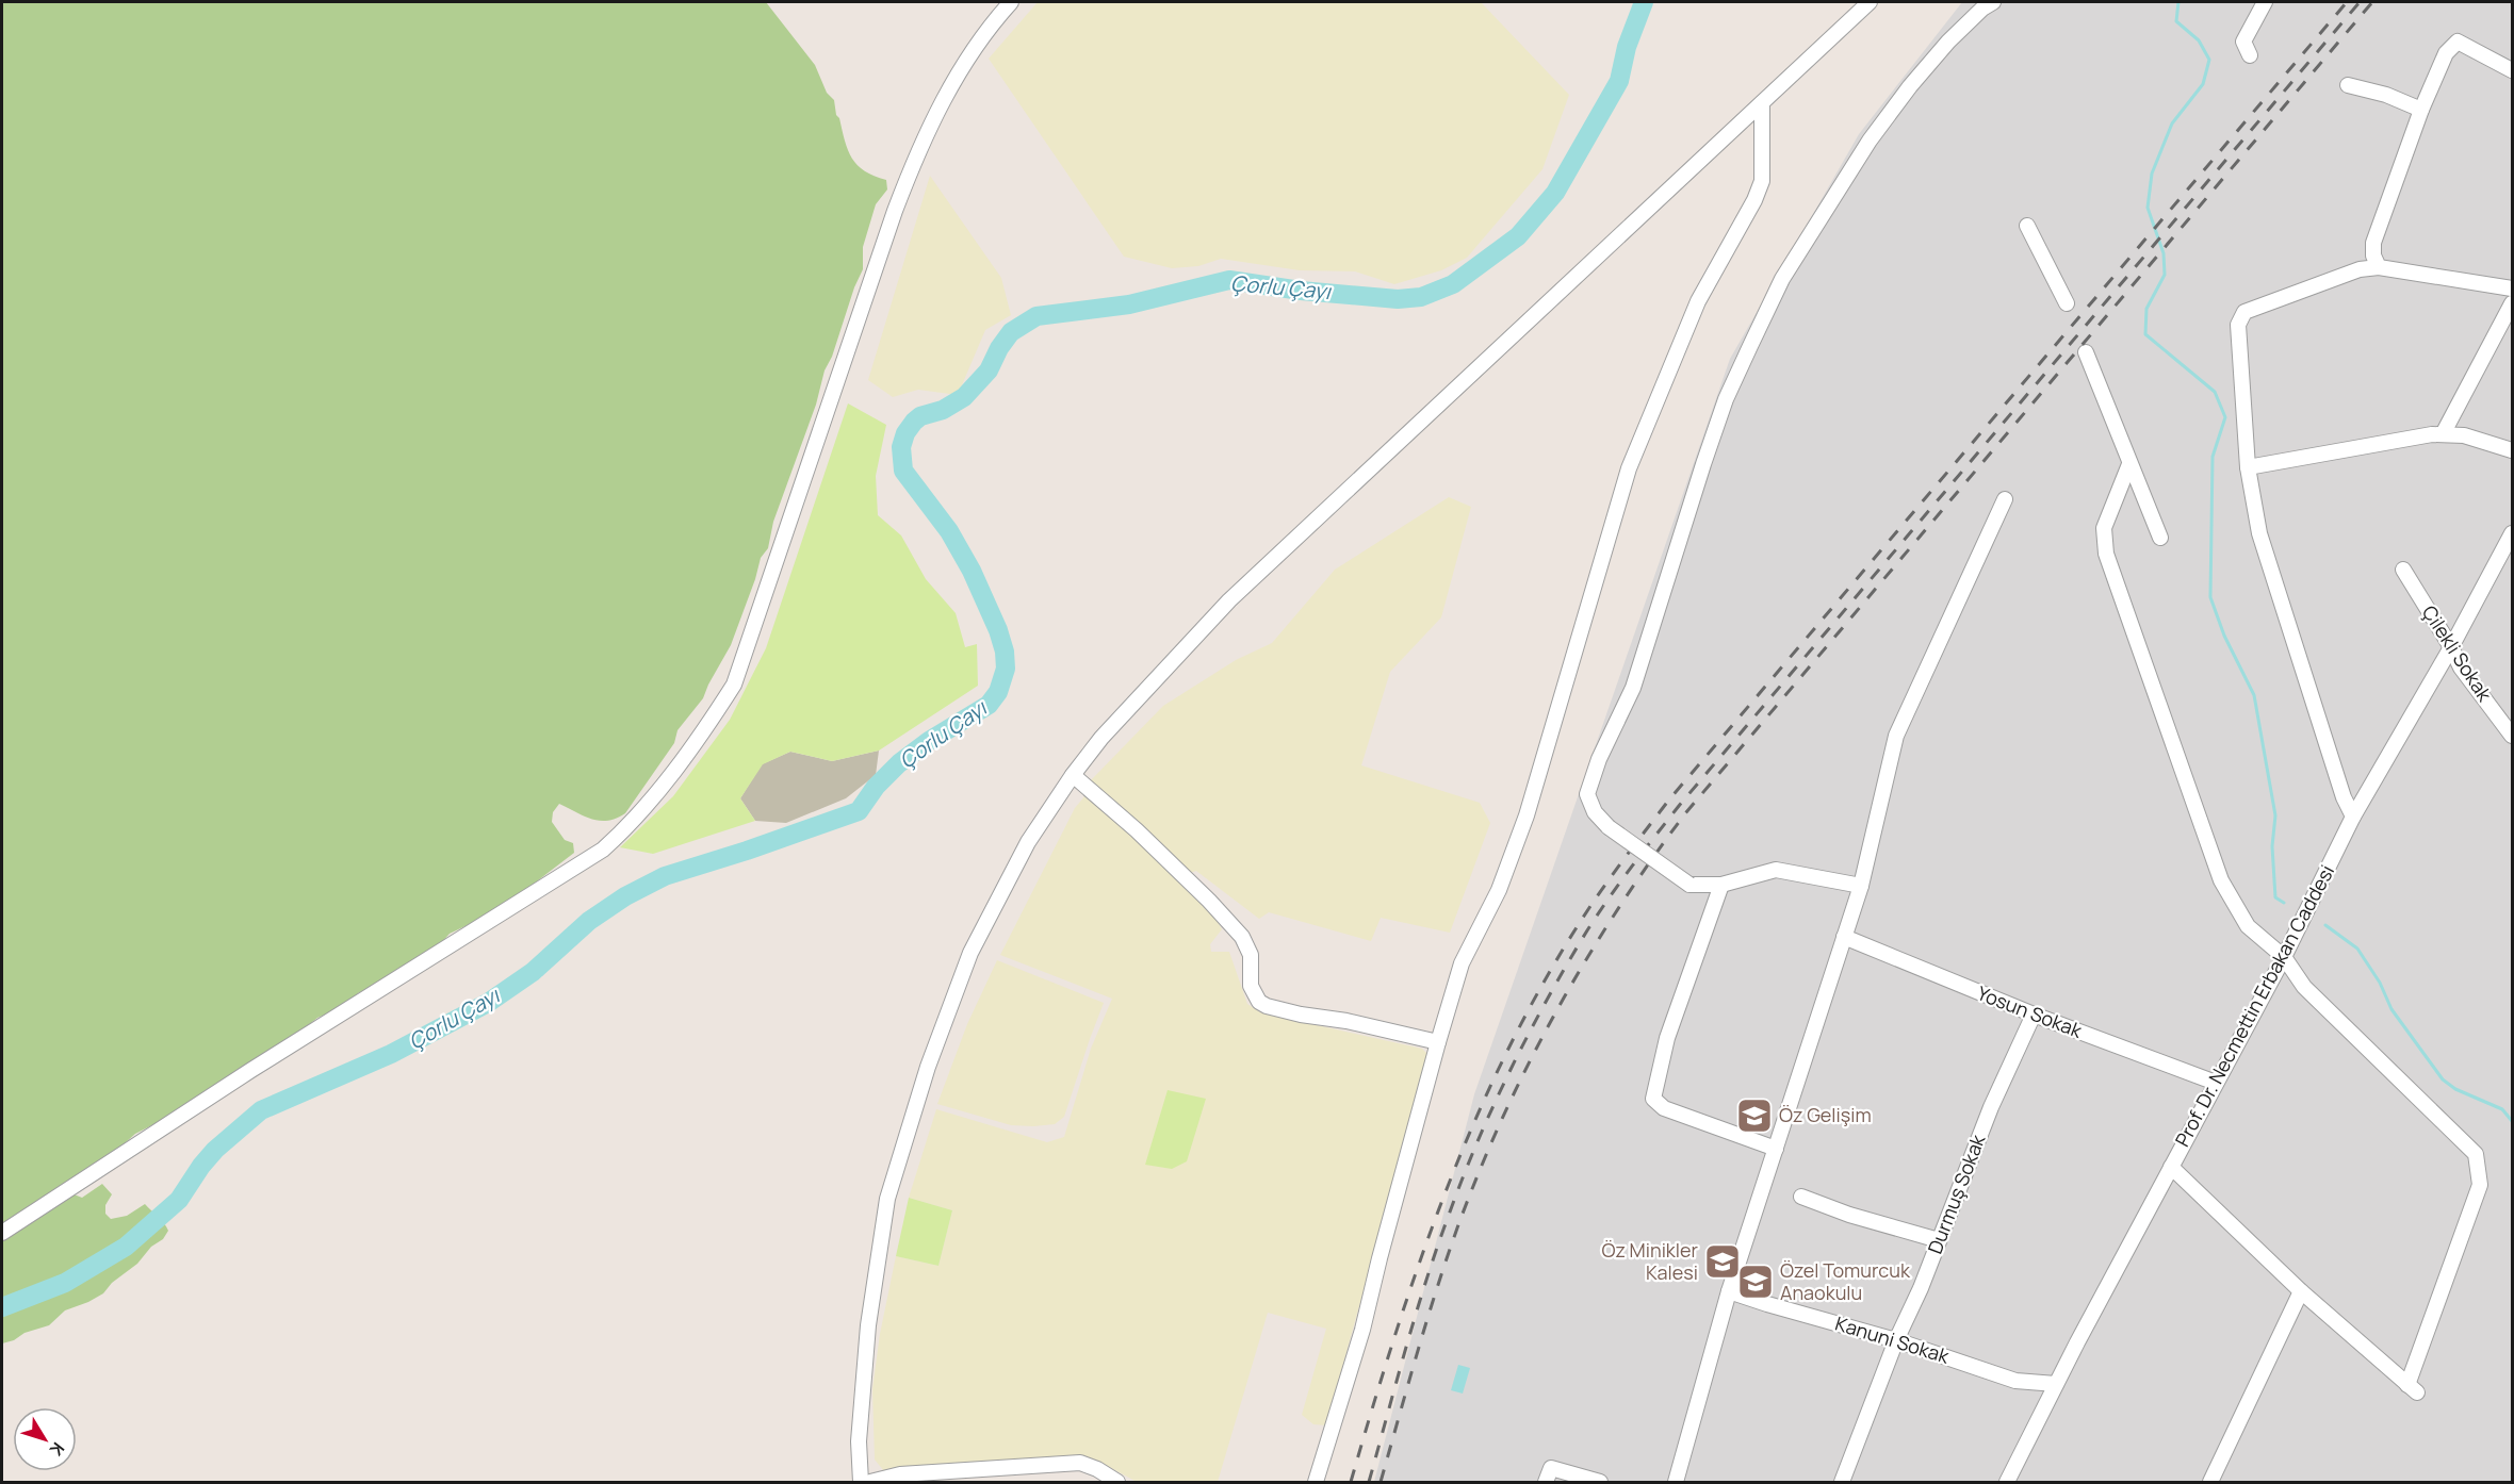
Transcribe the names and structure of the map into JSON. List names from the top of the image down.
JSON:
{
  "streets": {
    "street": [
      "Çilekli Sokak",
      "Prof. Dr. Necmettin Erbakan Caddesi",
      "Yosun Sokak",
      "Durmuş Sokak",
      "Kanuni Sokak"
    ]
  },
  "crossings": [
    ["Çilekli Sokak", "Prof. Dr. Necmettin Erbakan Caddesi"],
    ["Prof. Dr. Necmettin Erbakan Caddesi", "Yosun Sokak"],
    ["Prof. Dr. Necmettin Erbakan Caddesi", "Kanuni Sokak"],
    ["Yosun Sokak", "Durmuş Sokak"],
    ["Durmuş Sokak", "Kanuni Sokak"]
  ],
  "water": ["Çorlu Çayı"],
  "places": {
    "school or university": ["Öz Gelişim", "Öz Minikler Kalesi", "Özel Tomurcuk Anaokulu"]
  },
  "north": "bottom right"
}
